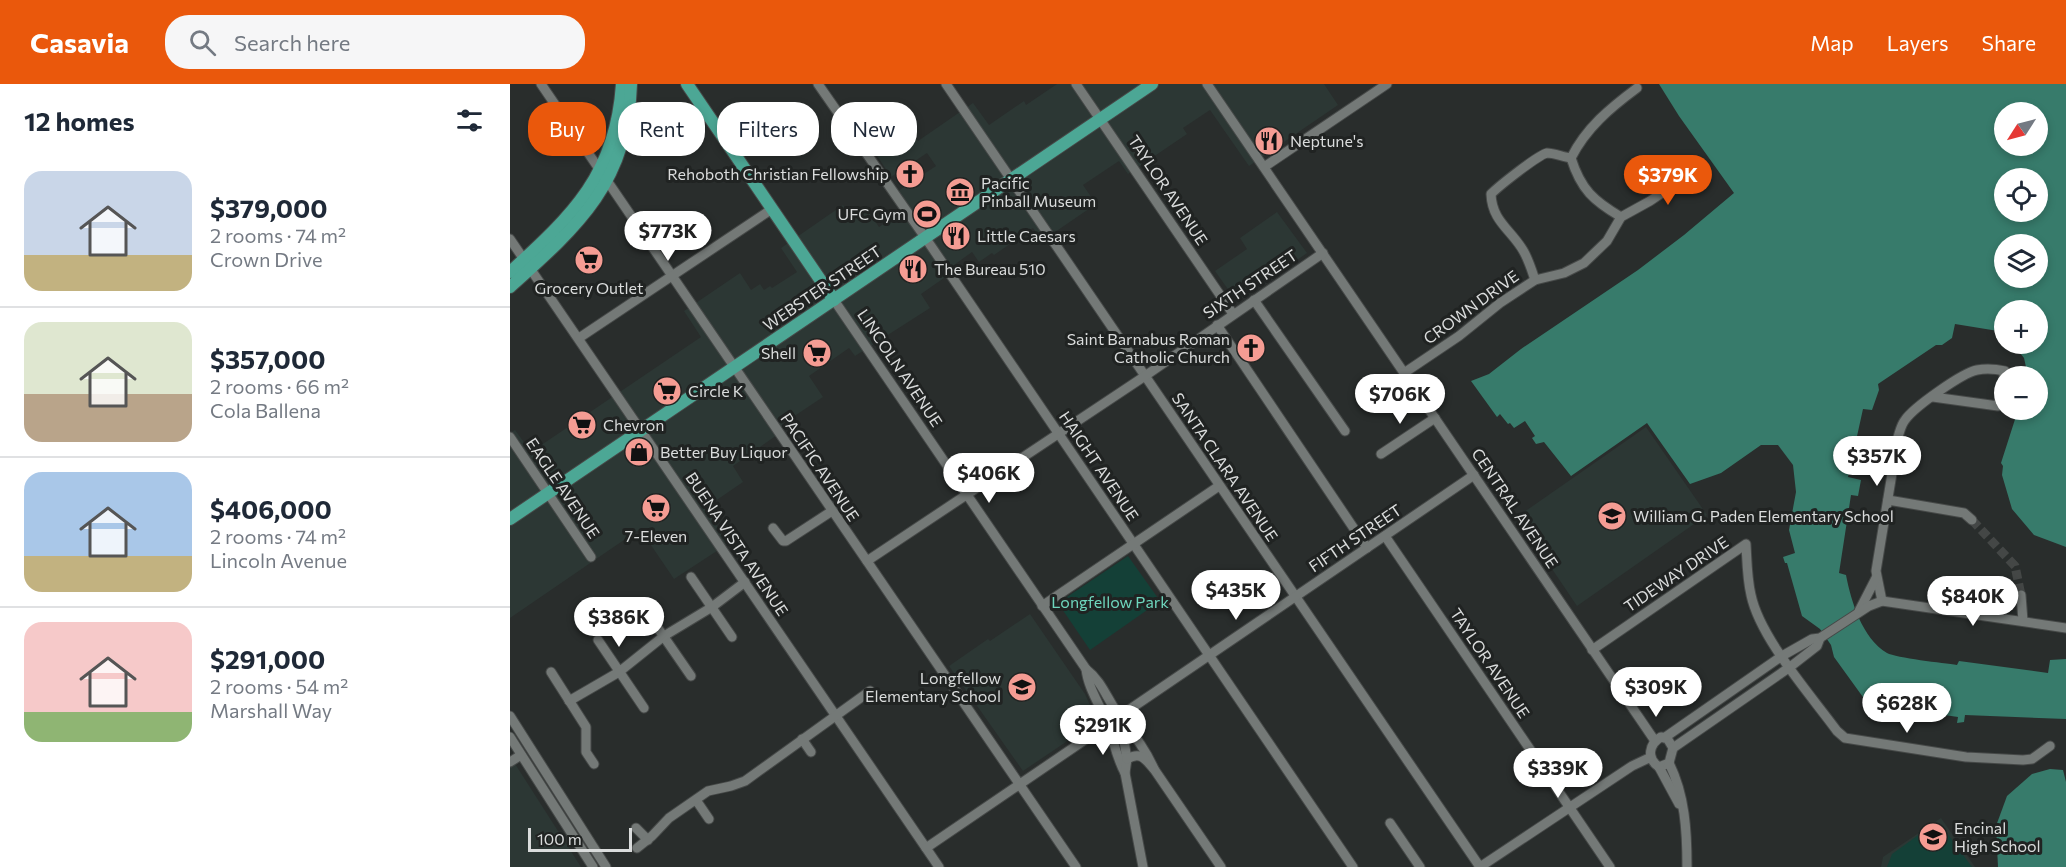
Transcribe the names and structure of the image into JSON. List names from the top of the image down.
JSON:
{
  "streets": {
    "main road": ["WEBSTER STREET", "LINCOLN AVENUE"],
    "street": [
      "TAYLOR AVENUE",
      "SIXTH STREET",
      "CROWN DRIVE",
      "HAIGHT AVENUE",
      "PACIFIC AVENUE",
      "SANTA CLARA AVENUE",
      "EAGLE AVENUE",
      "CENTRAL AVENUE",
      "FIFTH STREET",
      "BUENA VISTA AVENUE",
      "TIDEWAY DRIVE"
    ]
  },
  "crossings": [
    ["TAYLOR AVENUE", "SIXTH STREET"],
    ["TAYLOR AVENUE", "WEBSTER STREET"],
    ["TAYLOR AVENUE", "FIFTH STREET"],
    ["SIXTH STREET", "LINCOLN AVENUE"],
    ["SIXTH STREET", "HAIGHT AVENUE"],
    ["SIXTH STREET", "PACIFIC AVENUE"],
    ["SIXTH STREET", "SANTA CLARA AVENUE"],
    ["SIXTH STREET", "CENTRAL AVENUE"],
    ["WEBSTER STREET", "LINCOLN AVENUE"],
    ["WEBSTER STREET", "HAIGHT AVENUE"],
    ["WEBSTER STREET", "PACIFIC AVENUE"],
    ["WEBSTER STREET", "SANTA CLARA AVENUE"],
    ["WEBSTER STREET", "EAGLE AVENUE"],
    ["WEBSTER STREET", "BUENA VISTA AVENUE"],
    ["CROWN DRIVE", "CENTRAL AVENUE"],
    ["LINCOLN AVENUE", "FIFTH STREET"],
    ["HAIGHT AVENUE", "FIFTH STREET"],
    ["PACIFIC AVENUE", "FIFTH STREET"],
    ["SANTA CLARA AVENUE", "FIFTH STREET"],
    ["CENTRAL AVENUE", "FIFTH STREET"],
    ["CENTRAL AVENUE", "TIDEWAY DRIVE"],
    ["FIFTH STREET", "BUENA VISTA AVENUE"]
  ],
  "parks": ["Longfellow Park"],
  "places": {
    "restaurant": ["Neptune's", "Little Caesars", "The Bureau 510"],
    "church": ["Rehoboth Christian Fellowship", "Saint Barnabus Roman Catholic Church"],
    "museum": ["Pacific Pinball Museum"],
    "sports": ["UFC Gym"],
    "supermarket": [
      "Grocery Outlet",
      "Shell",
      "Circle K",
      "Chevron",
      "7-Eleven"
    ],
    "shop": ["Better Buy Liquor"],
    "school or university": ["William G. Paden Elementary School", "Longfellow Elementary School", "Encinal High School"]
  },
  "scale_bar": "100 m",
  "north": "bottom left",
  "page": {
    "header": "Casavia",
    "search": "Search here",
    "nav": ["Map", "Layers", "Share"],
    "heading": "12 homes",
    "map_buttons": ["+", "−"],
    "chip": [
      "Buy",
      "Rent",
      "Filters",
      "New"
    ],
    "price": [
      "$379K",
      "$773K",
      "$706K",
      "$357K",
      "$406K",
      "$435K",
      "$840K",
      "$386K",
      "$309K",
      "$628K",
      "$291K",
      "$339K"
    ],
    "list": [
      {
        "name": "$379,000",
        "note": "2 rooms · 74 m² · Crown Drive"
      },
      {
        "name": "$357,000",
        "note": "2 rooms · 66 m² · Cola Ballena"
      },
      {
        "name": "$406,000",
        "note": "2 rooms · 74 m² · Lincoln Avenue"
      },
      {
        "name": "$291,000",
        "note": "2 rooms · 54 m² · Marshall Way"
      }
    ],
    "scale": "100 m"
  }
}
